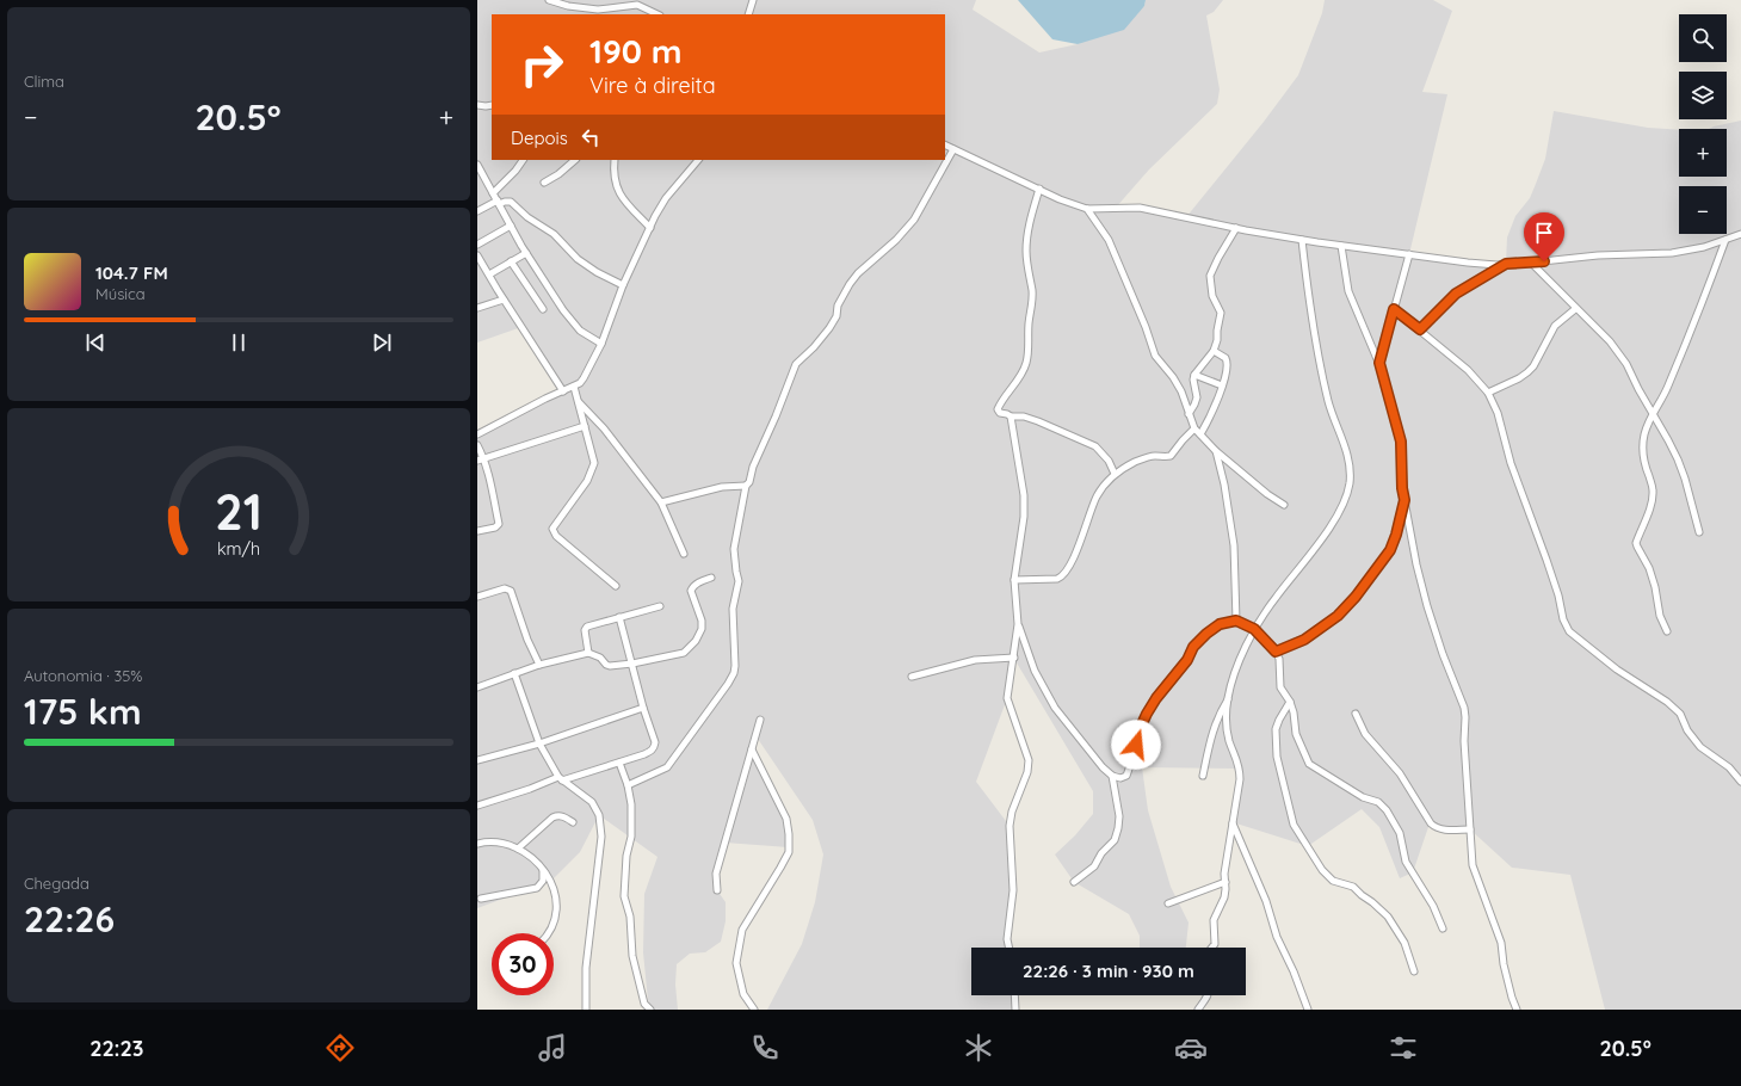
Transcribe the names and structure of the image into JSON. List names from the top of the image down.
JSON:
{
  "page": {
    "tile": [
      "Clima",
      ["Autonomia · 35%", "175 km"],
      ["Chegada", "22:26"]
    ],
    "map_buttons": ["+", "−"],
    "turn": ["190 m", "Vire à direita"],
    "heat": ["−", "20.5°", "+"],
    "then": "Depois",
    "song": ["104.7 FM", "Música"],
    "limit": "30",
    "trip": "22:26 · 3 min · 930 m",
    "tabs": ["22:23", "20.5°"],
    "gauge": ["21", "km/h"]
  }
}
